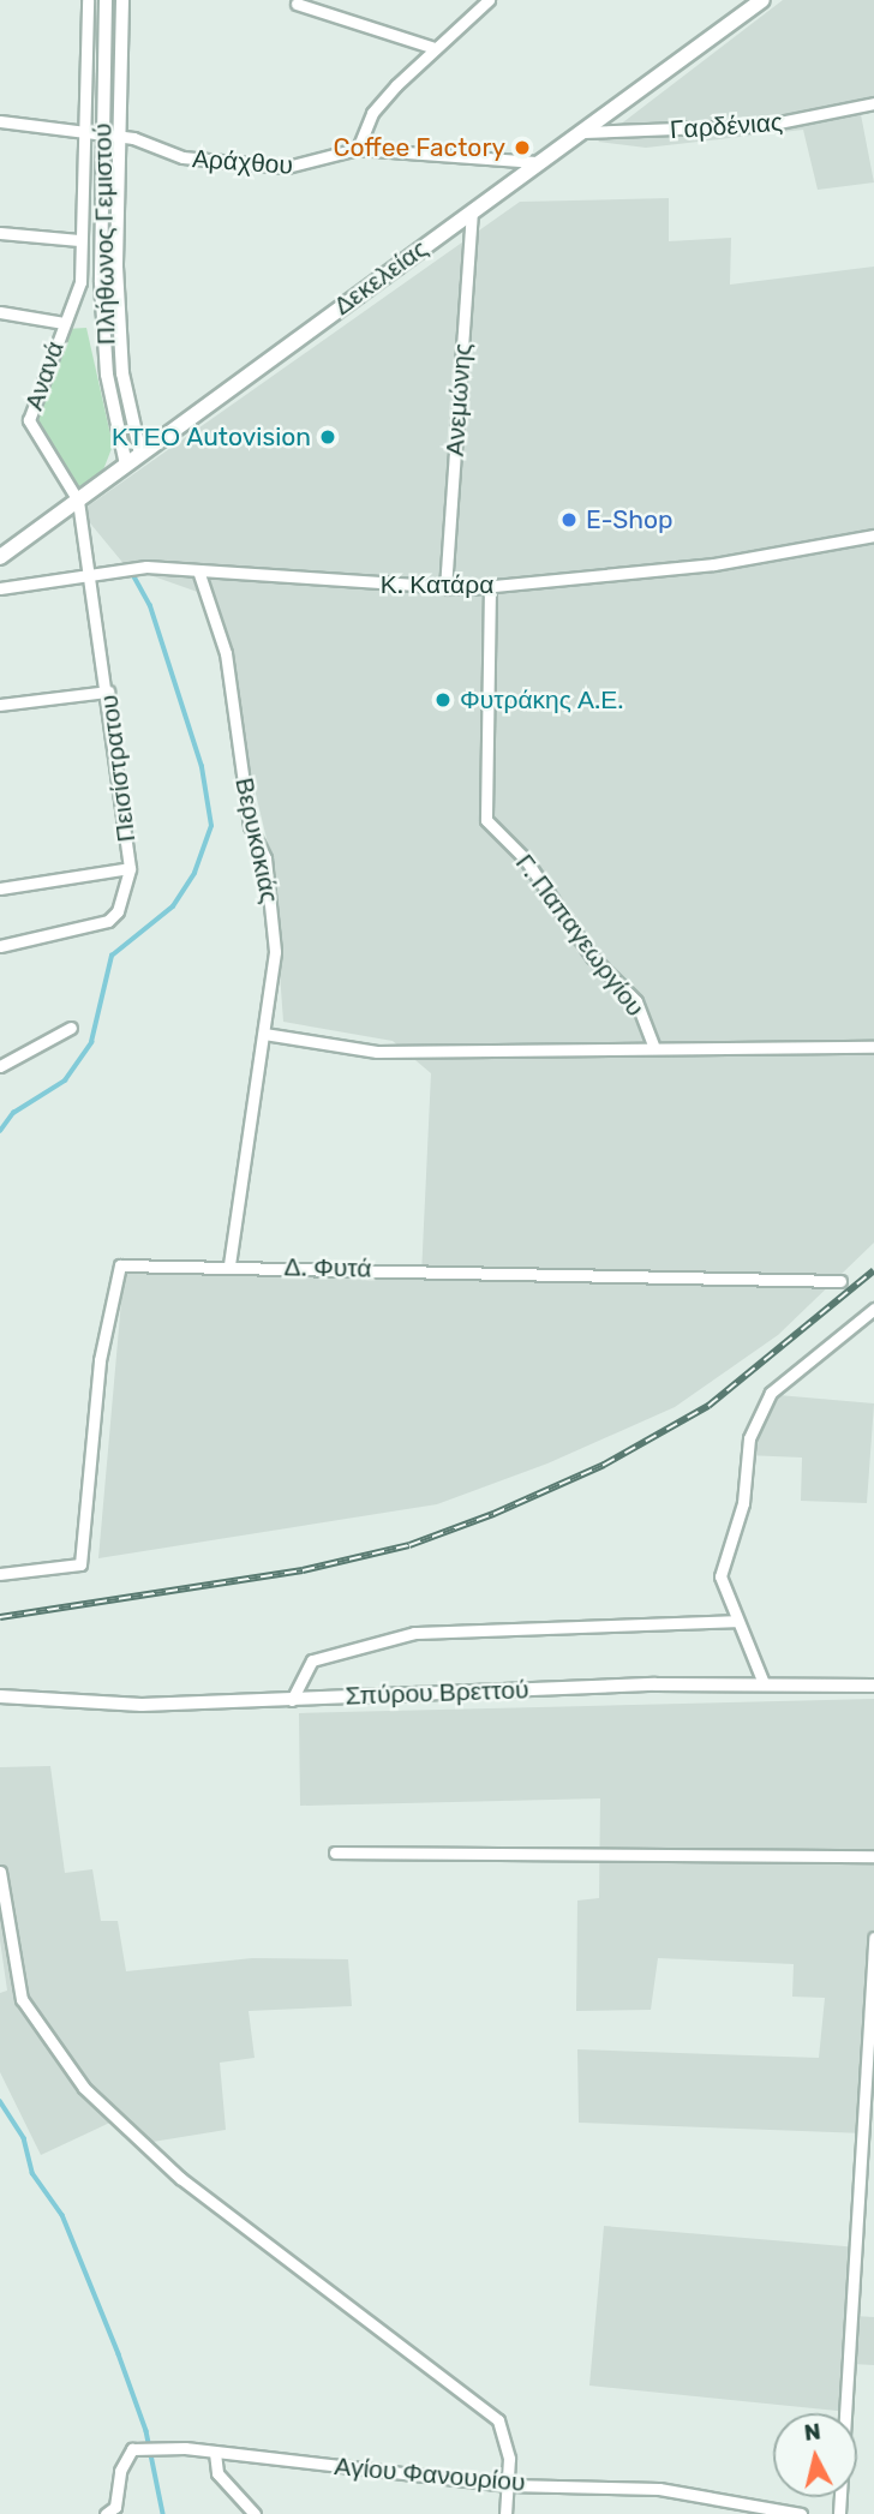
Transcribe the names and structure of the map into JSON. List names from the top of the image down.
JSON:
{
  "streets": {
    "main road": ["Δεκελείας"],
    "street": [
      "Γαρδένιας",
      "Αράχθου",
      "Πλήθωνος Γεμιστού",
      "Ανανά",
      "Ανεμώνης",
      "Κ. Κατάρα",
      "Πεισίστρατου",
      "Βερυκοκιάς",
      "Γ. Παπαγεωργίου",
      "Δ. Φυτά",
      "Σπύρου Βρεττού",
      "Αγίου Φανουρίου"
    ]
  },
  "crossings": [
    ["Γαρδένιας", "Δεκελείας"],
    ["Αράχθου", "Πλήθωνος Γεμιστού"],
    ["Αράχθου", "Δεκελείας"],
    ["Πλήθωνος Γεμιστού", "Δεκελείας"],
    ["Πλήθωνος Γεμιστού", "Ανανά"],
    ["Δεκελείας", "Ανανά"],
    ["Δεκελείας", "Ανεμώνης"],
    ["Δεκελείας", "Πεισίστρατου"],
    ["Ανανά", "Πεισίστρατου"],
    ["Ανεμώνης", "Κ. Κατάρα"],
    ["Κ. Κατάρα", "Πεισίστρατου"],
    ["Κ. Κατάρα", "Βερυκοκιάς"],
    ["Κ. Κατάρα", "Γ. Παπαγεωργίου"],
    ["Βερυκοκιάς", "Δ. Φυτά"]
  ],
  "places": [
    "Coffee Factory",
    "ΚΤΕΟ Autovision",
    "E-Shop",
    "Φυτράκης Α.Ε."
  ],
  "north": "top"
}
